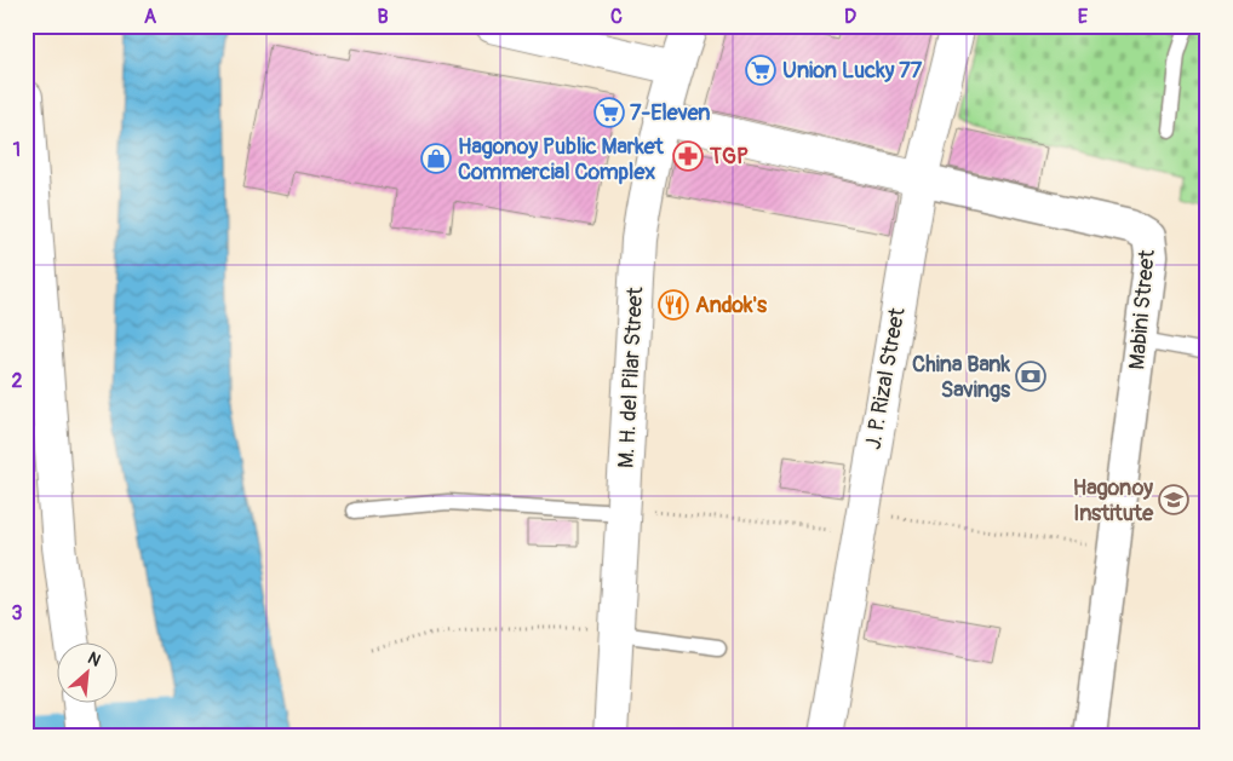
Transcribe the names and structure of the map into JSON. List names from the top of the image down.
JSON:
{
  "streets": {
    "street": ["Mabini Street", "M. H. del Pilar Street", "J. P. Rizal Street"]
  },
  "crossings": [
    ["Mabini Street", "M. H. del Pilar Street"],
    ["Mabini Street", "J. P. Rizal Street"]
  ],
  "places": {
    "supermarket": ["Union Lucky 77", "7-Eleven"],
    "pharmacy": ["TGP"],
    "shop": ["Hagonoy Public Market Commercial Complex"],
    "restaurant": ["Andok's"],
    "bank": ["China Bank Savings"],
    "school or university": ["Hagonoy Institute"]
  },
  "north": "top right",
  "grid": {
    "columns": [
      "A",
      "B",
      "C",
      "D",
      "E"
    ],
    "rows": ["1", "2", "3"]
  }
}
